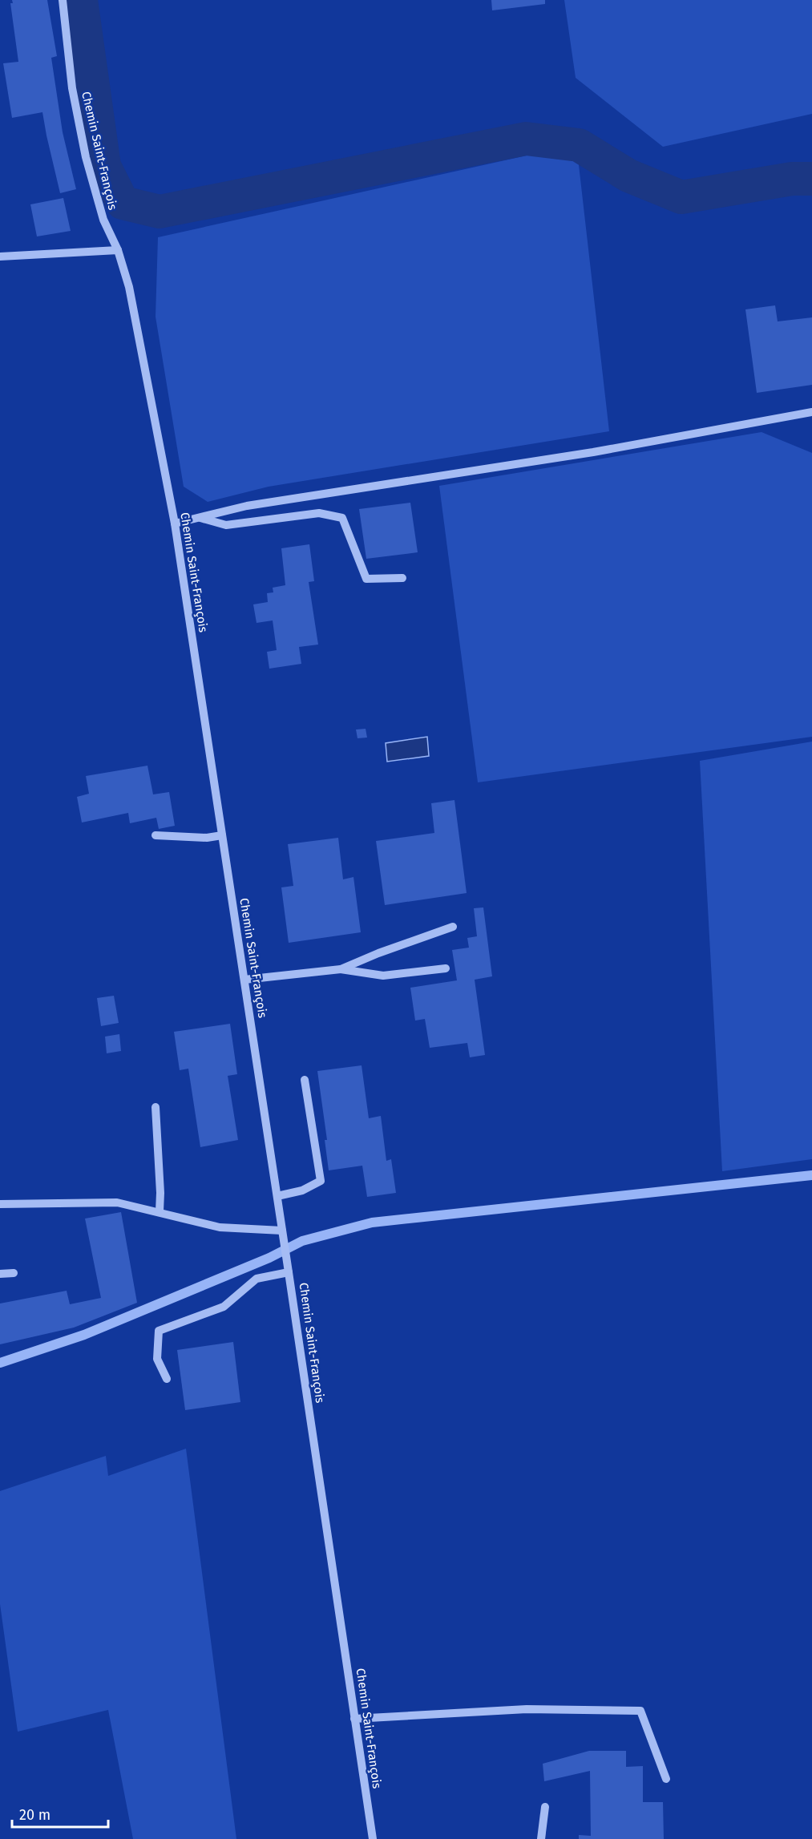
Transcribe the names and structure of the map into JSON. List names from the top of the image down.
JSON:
{
  "streets": {
    "street": ["Chemin Saint-François"]
  },
  "scale_bar": "20 m"
}
